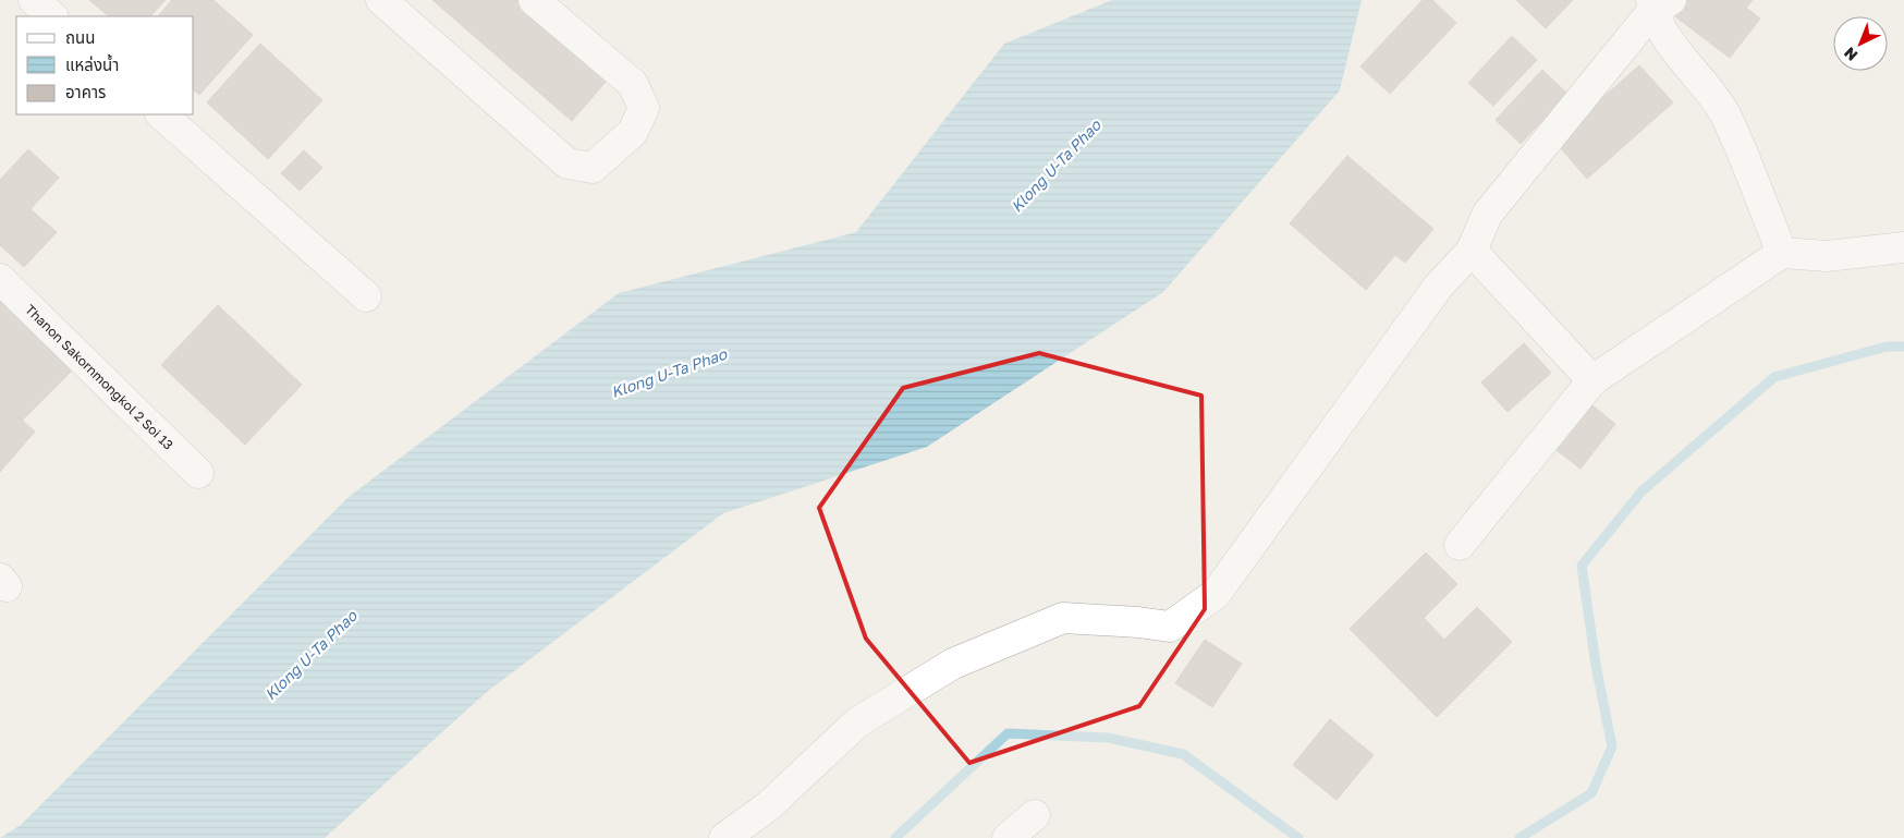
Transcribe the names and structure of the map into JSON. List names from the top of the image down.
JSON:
{
  "streets": {
    "street": ["Thanon Sakornmongkol 2 Soi 13"]
  },
  "water": ["Klong U-Ta Phao"],
  "legend": ["ถนน", "แหล่งน้ำ", "อาคาร"],
  "north": "bottom left"
}
